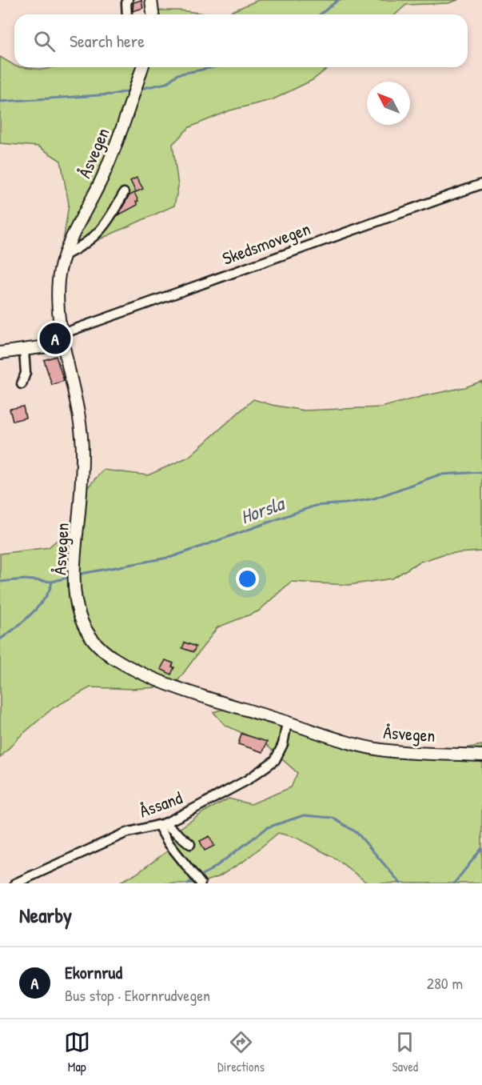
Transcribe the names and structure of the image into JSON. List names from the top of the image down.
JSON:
{
  "streets": {
    "main road": ["Åsvegen"],
    "street": ["Skedsmovegen", "Åssand"]
  },
  "crossings": [
    ["Åsvegen", "Skedsmovegen"],
    ["Åsvegen", "Åssand"]
  ],
  "water": ["Horsla"],
  "north": "top left",
  "page": {
    "search": "Search here",
    "pins": "A",
    "heading": "Nearby",
    "list": [
      {
        "mark": "A",
        "name": "Ekornrud",
        "note": "Bus stop · Ekornrudvegen",
        "value": "280 m"
      }
    ],
    "nav": ["Map", "Directions", "Saved"]
  }
}
